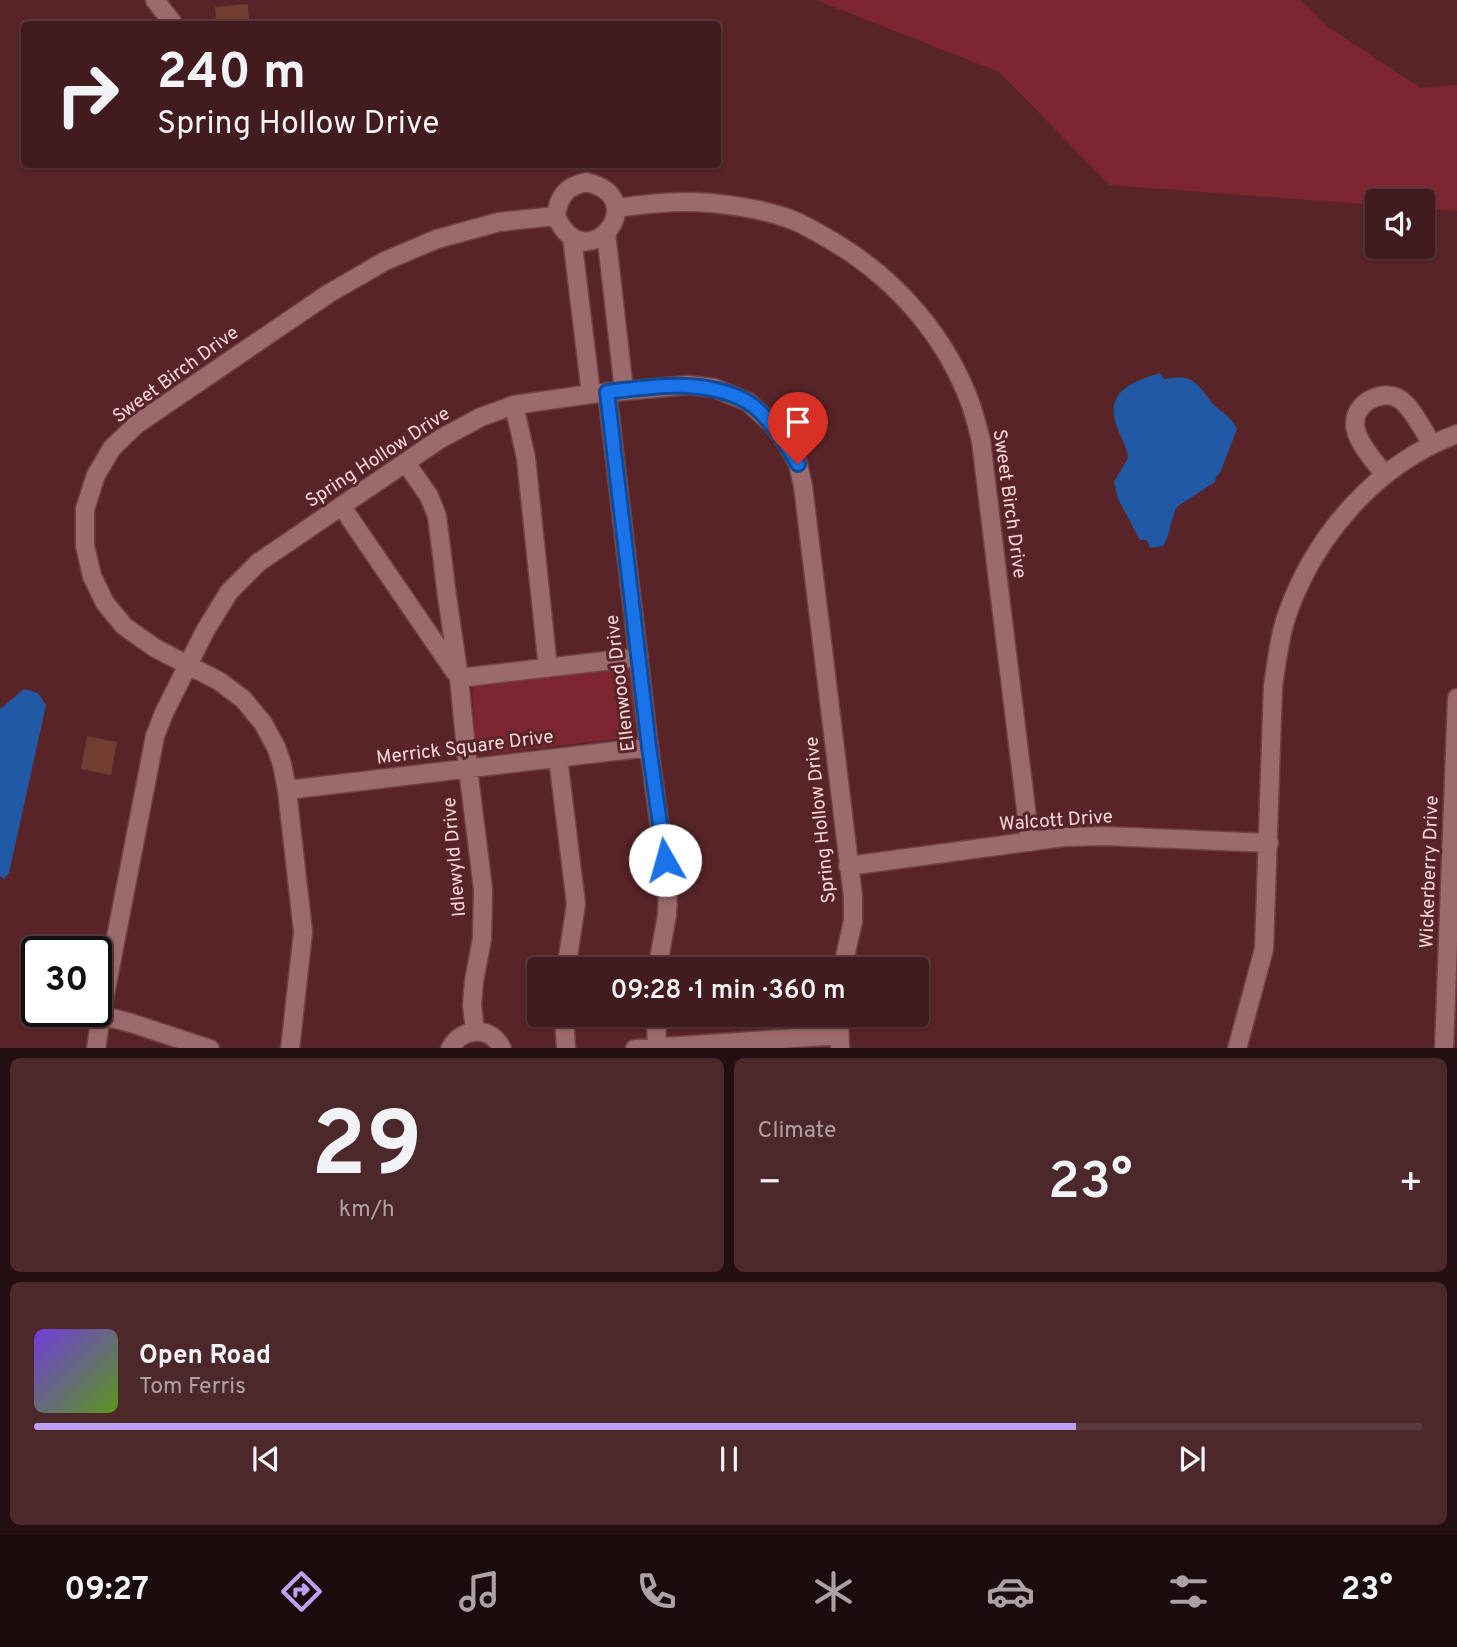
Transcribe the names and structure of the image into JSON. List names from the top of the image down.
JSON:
{
  "streets": {
    "street": [
      "Sweet Birch Drive",
      "Spring Hollow Drive",
      "Ellenwood Drive",
      "Merrick Square Drive",
      "Walcott Drive",
      "Idlewyld Drive",
      "Wickerberry Drive"
    ]
  },
  "crossings": [
    ["Sweet Birch Drive", "Spring Hollow Drive"],
    ["Sweet Birch Drive", "Ellenwood Drive"],
    ["Sweet Birch Drive", "Merrick Square Drive"],
    ["Sweet Birch Drive", "Walcott Drive"],
    ["Spring Hollow Drive", "Ellenwood Drive"],
    ["Spring Hollow Drive", "Walcott Drive"],
    ["Spring Hollow Drive", "Idlewyld Drive"],
    ["Ellenwood Drive", "Merrick Square Drive"],
    ["Merrick Square Drive", "Idlewyld Drive"]
  ],
  "page": {
    "turn": ["240 m", "Spring Hollow Drive"],
    "limit": "30",
    "trip": "09:28 · 1 min · 360 m",
    "tile": [
      ["29", "km/h"],
      "Climate"
    ],
    "heat": ["−", "23°", "+"],
    "song": ["Open Road", "Tom Ferris"],
    "tabs": ["09:27", "23°"]
  }
}
